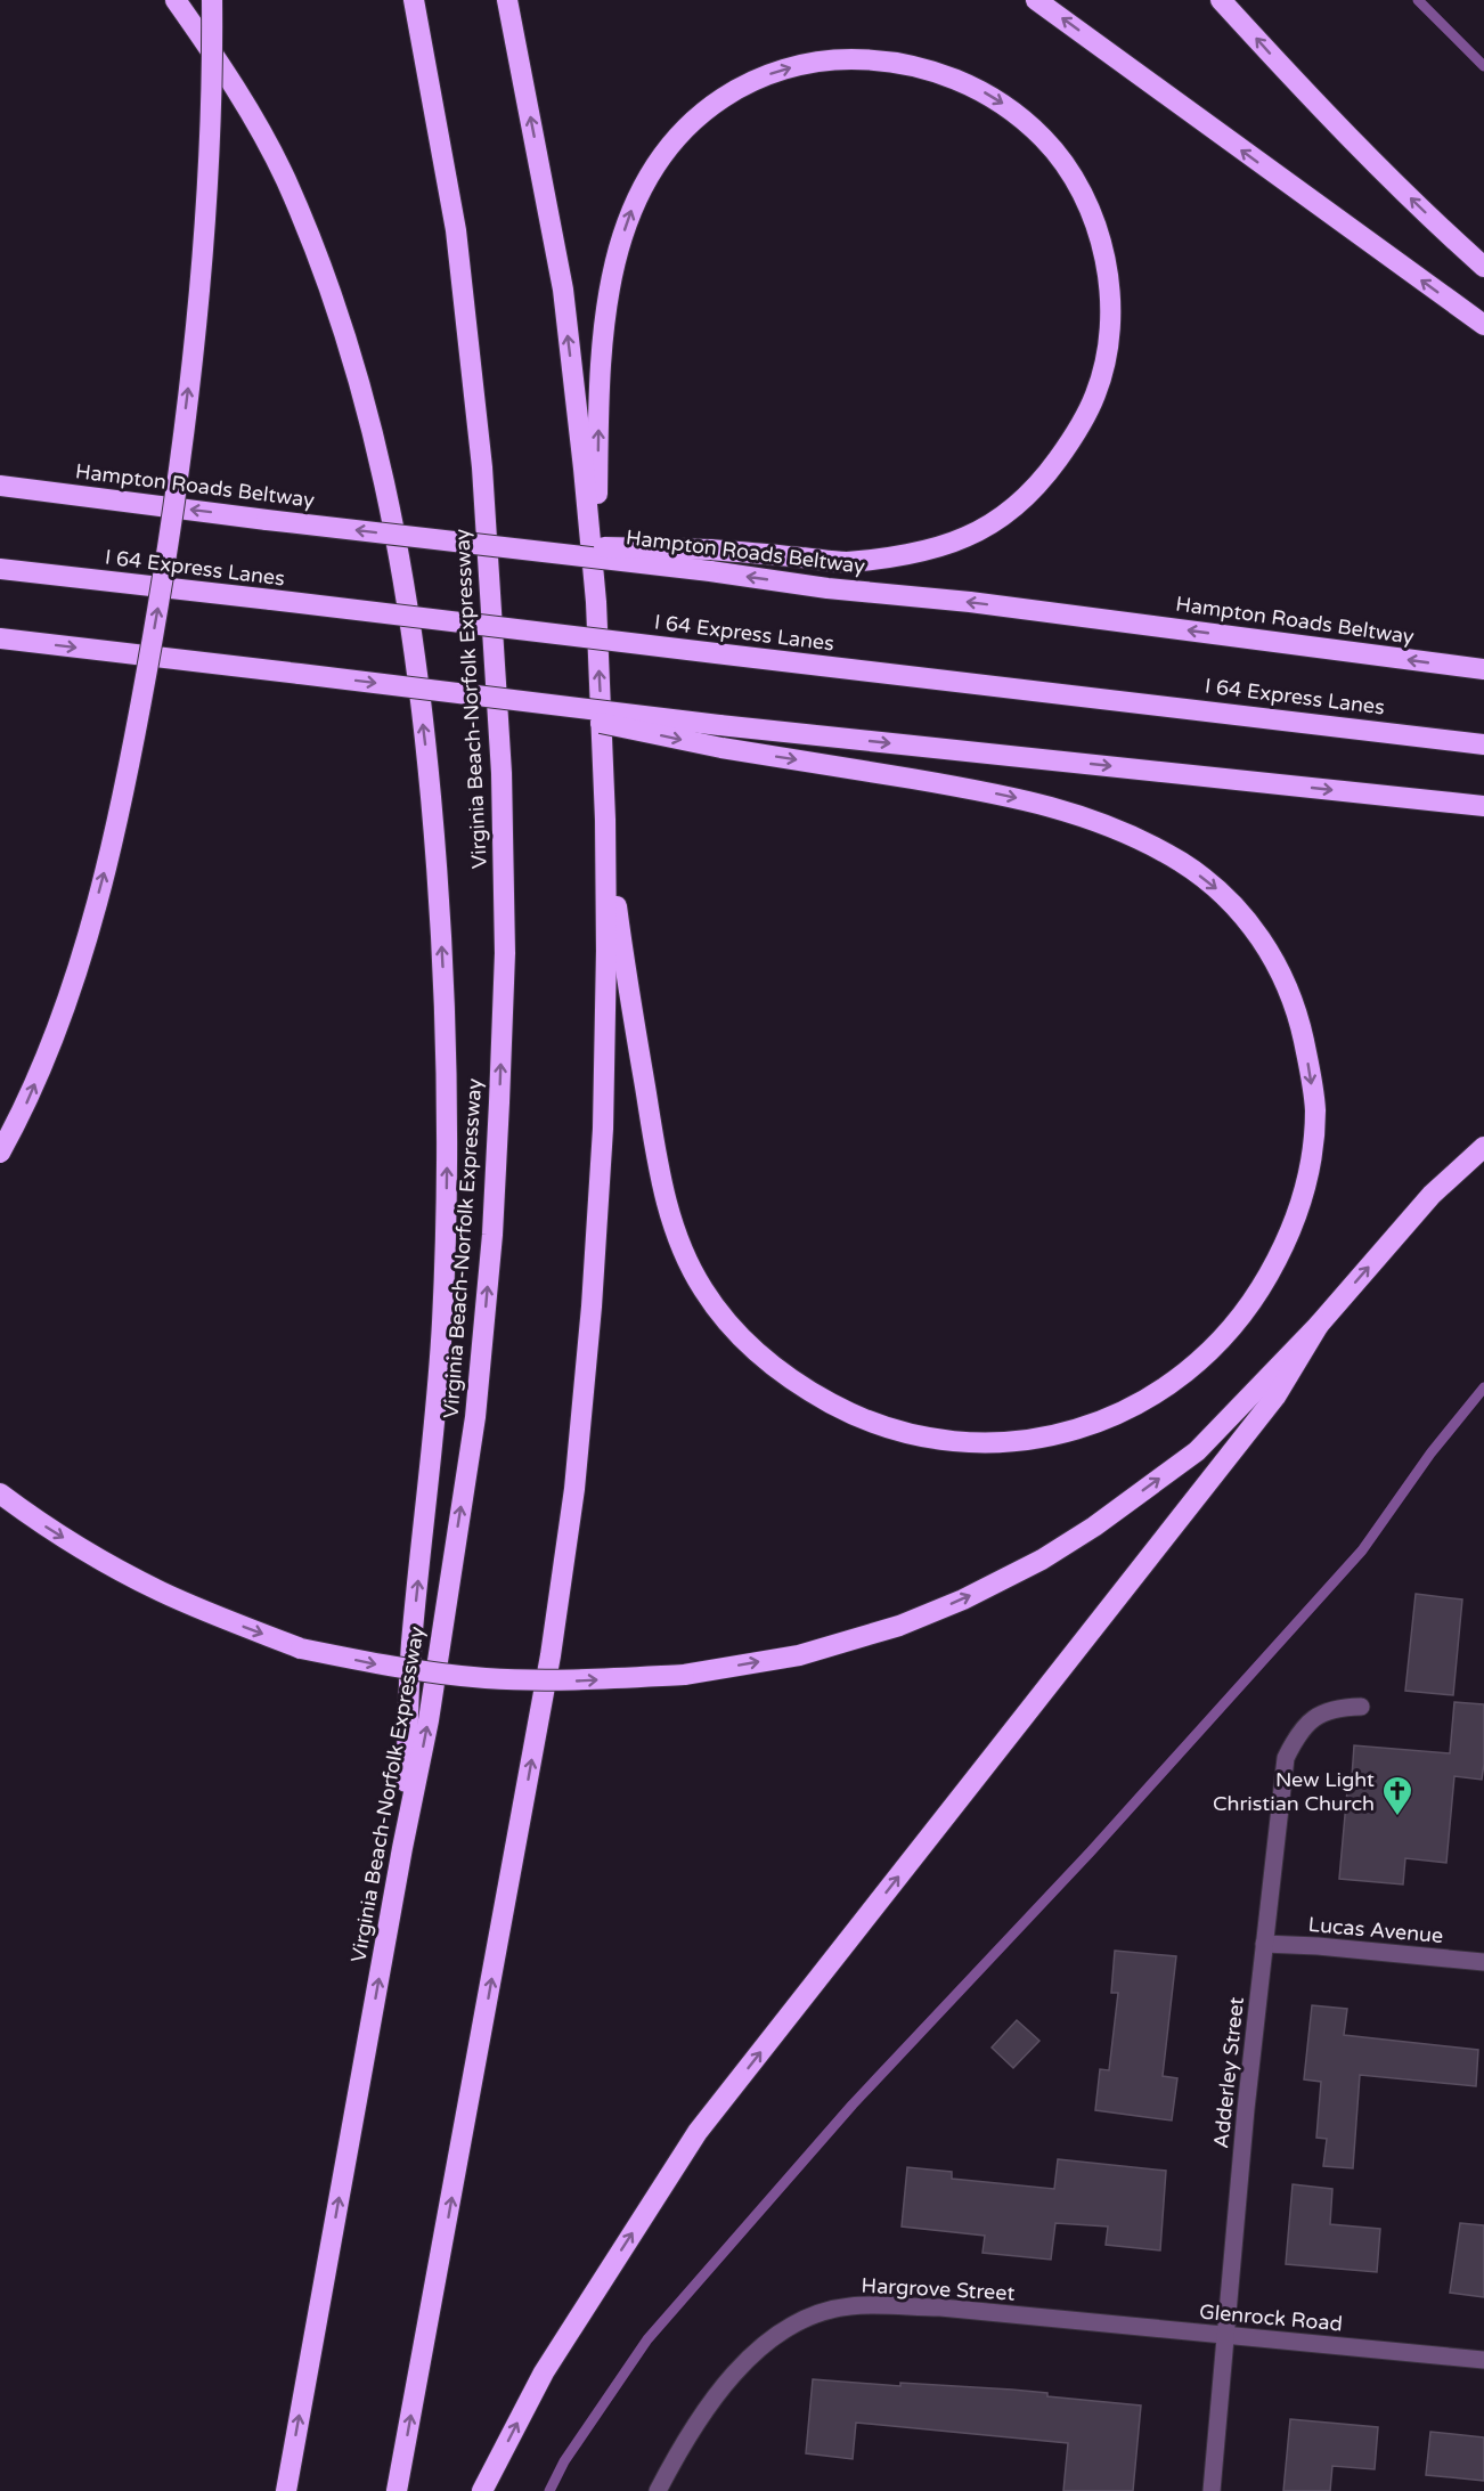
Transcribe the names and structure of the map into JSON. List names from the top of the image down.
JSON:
{
  "streets": {
    "highway": ["Hampton Roads Beltway", "I 64 Express Lanes", "Virginia Beach-Norfolk Expressway"],
    "street": [
      "Lucas Avenue",
      "Adderley Street",
      "Hargrove Street",
      "Glenrock Road"
    ]
  },
  "crossings": [
    ["Lucas Avenue", "Adderley Street"],
    ["Adderley Street", "Glenrock Road"],
    ["Hargrove Street", "Glenrock Road"]
  ],
  "places": {
    "church": ["New Light Christian Church"]
  }
}
